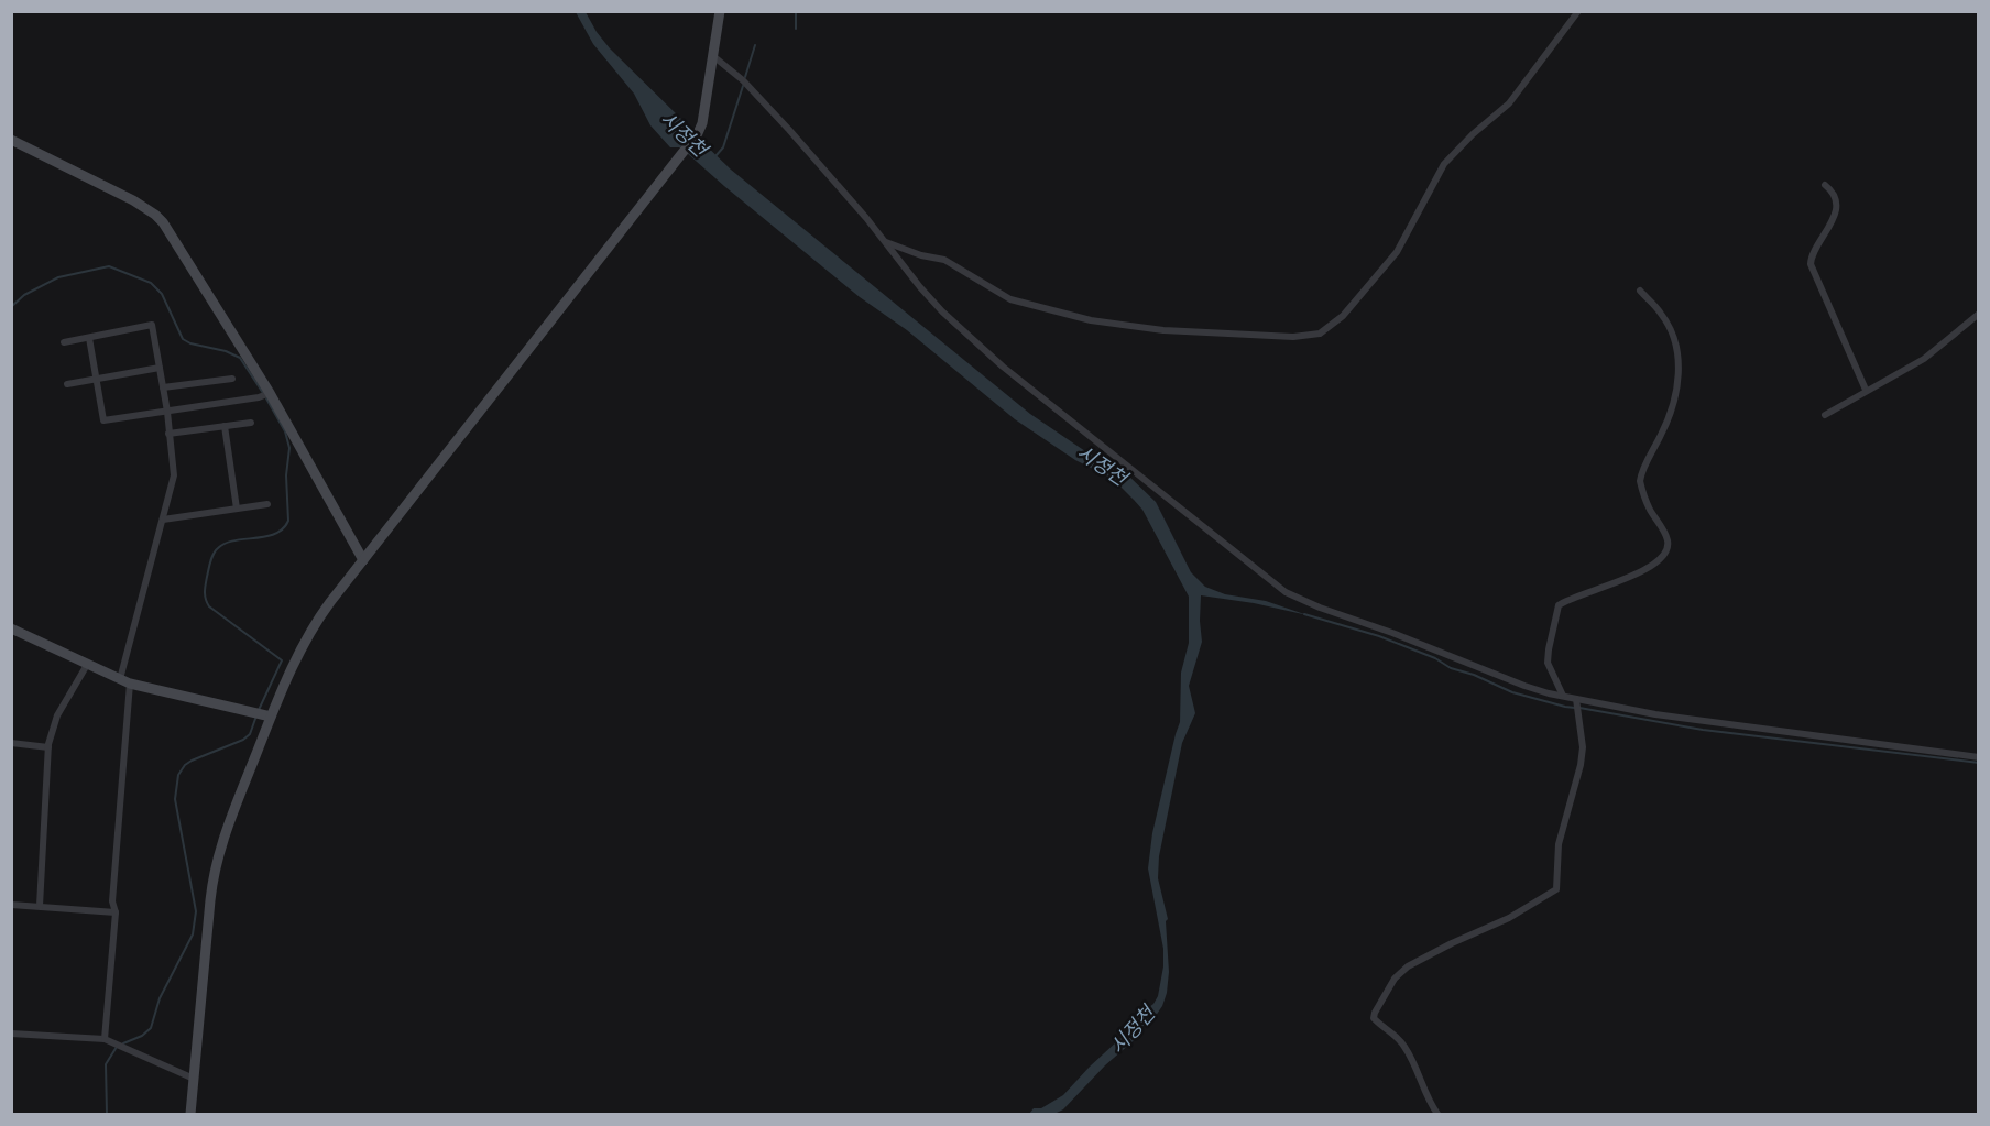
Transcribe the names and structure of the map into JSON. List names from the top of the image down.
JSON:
{
  "water": ["시정천"]
}
